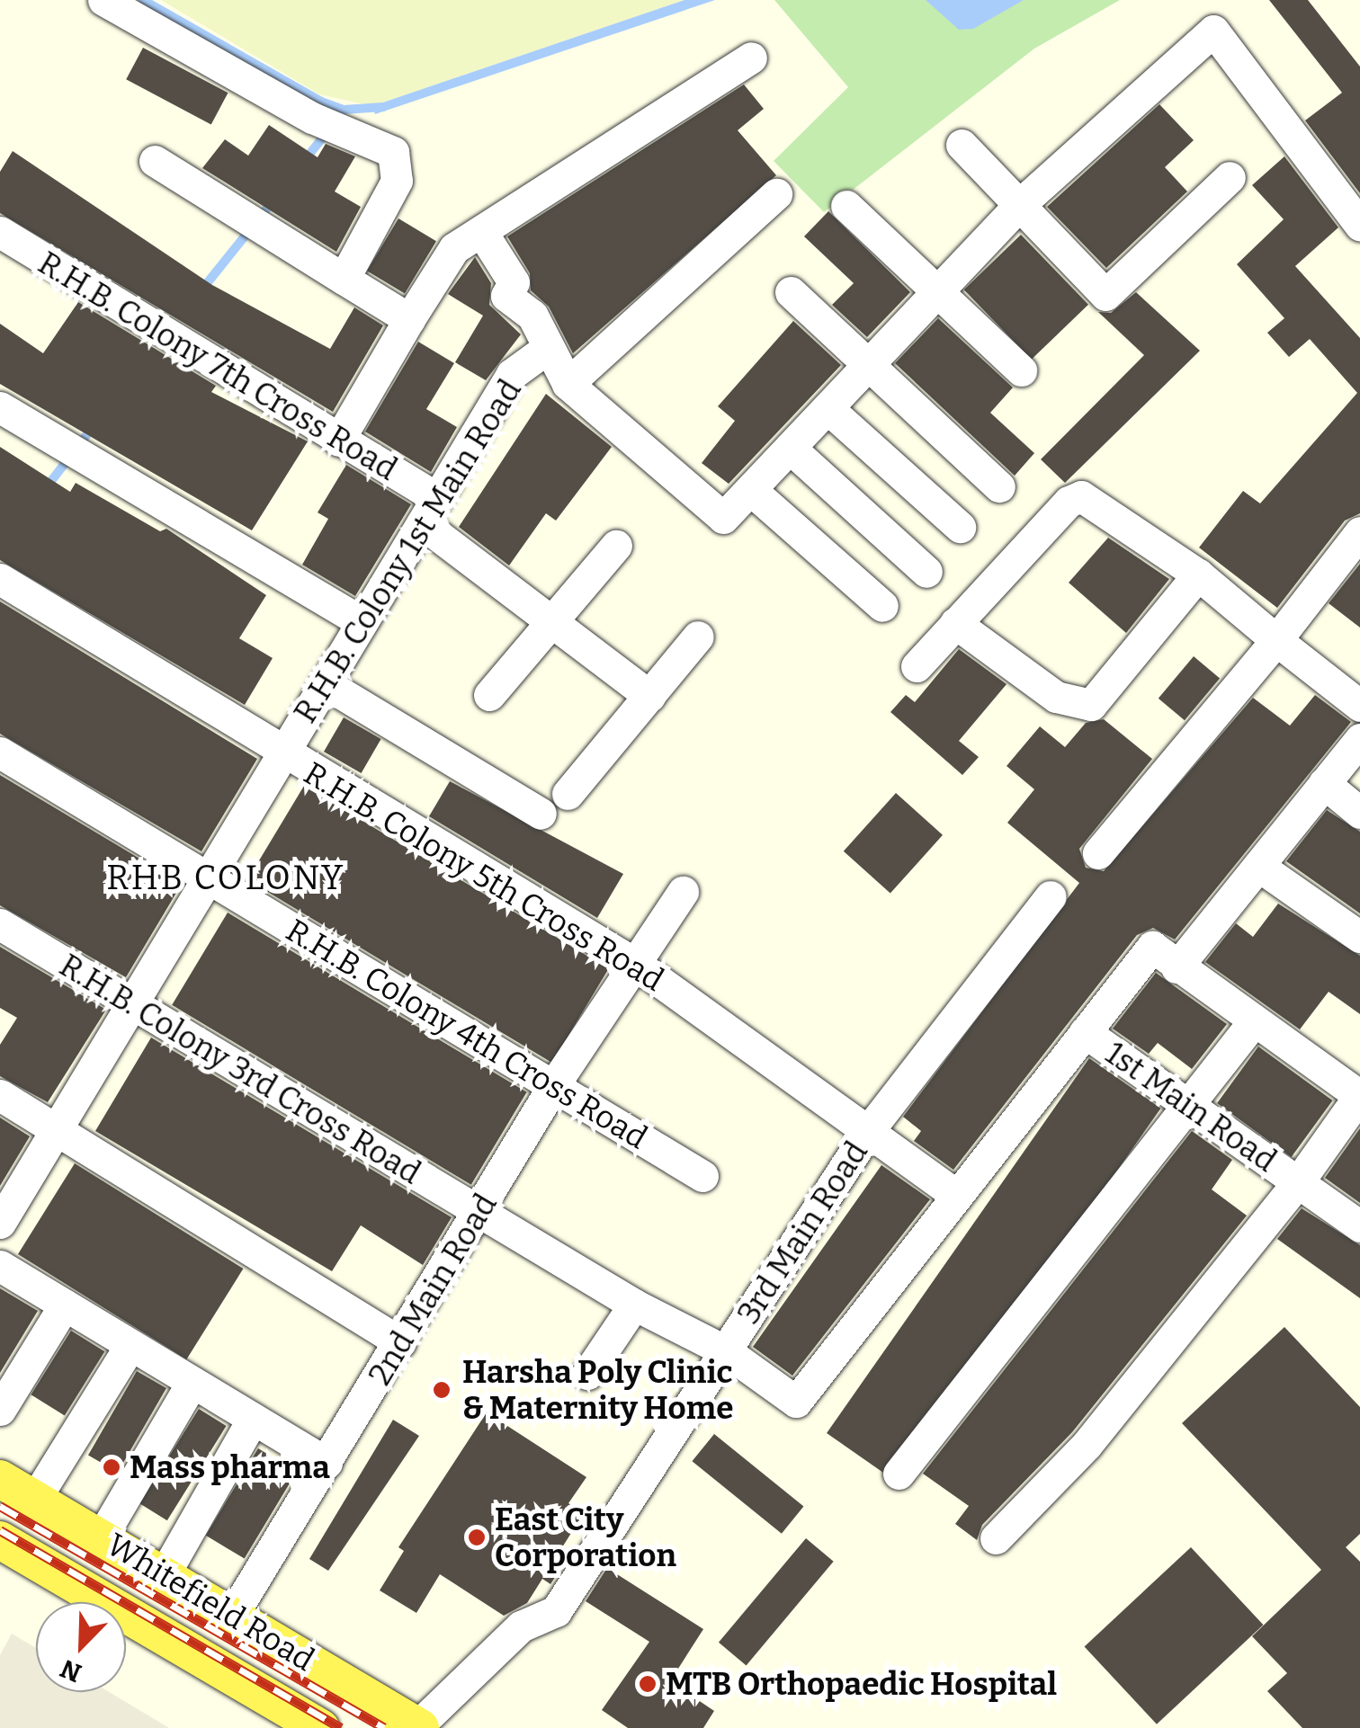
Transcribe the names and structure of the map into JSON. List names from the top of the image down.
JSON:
{
  "streets": {
    "main road": ["Whitefield Road"],
    "street": [
      "R.H.B. Colony 7th Cross Road",
      "R.H.B. Colony 1st Main Road",
      "R.H.B. Colony 5th Cross Road",
      "R.H.B. Colony 4th Cross Road",
      "R.H.B. Colony 3rd Cross Road",
      "1st Main Road",
      "3rd Main Road",
      "2nd Main Road"
    ]
  },
  "crossings": [
    ["R.H.B. Colony 7th Cross Road", "R.H.B. Colony 1st Main Road"],
    ["R.H.B. Colony 1st Main Road", "R.H.B. Colony 5th Cross Road"],
    ["R.H.B. Colony 1st Main Road", "R.H.B. Colony 4th Cross Road"],
    ["R.H.B. Colony 1st Main Road", "R.H.B. Colony 3rd Cross Road"],
    ["R.H.B. Colony 5th Cross Road", "R.H.B. Colony 3rd Cross Road"],
    ["R.H.B. Colony 5th Cross Road", "3rd Main Road"],
    ["R.H.B. Colony 5th Cross Road", "2nd Main Road"],
    ["R.H.B. Colony 4th Cross Road", "2nd Main Road"],
    ["R.H.B. Colony 3rd Cross Road", "3rd Main Road"],
    ["R.H.B. Colony 3rd Cross Road", "2nd Main Road"],
    ["3rd Main Road", "Whitefield Road"],
    ["2nd Main Road", "Whitefield Road"]
  ],
  "districts": ["RHB COLONY"],
  "places": [
    "Harsha Poly Clinic & Maternity Home",
    "Mass pharma",
    "East City Corporation",
    "MTB Orthopaedic Hospital"
  ],
  "north": "bottom left"
}
